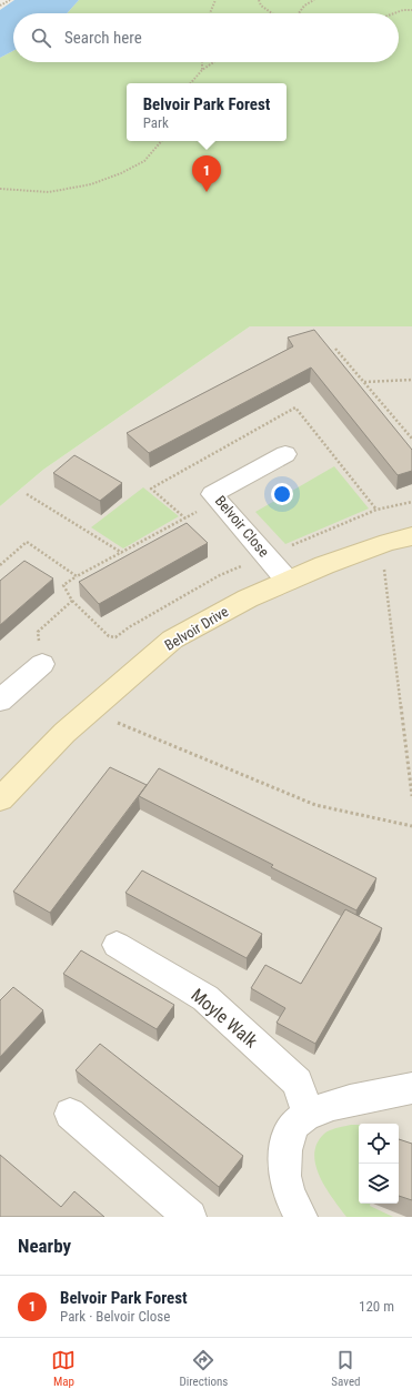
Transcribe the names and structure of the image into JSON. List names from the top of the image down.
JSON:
{
  "streets": {
    "street": ["Belvoir Close", "Belvoir Drive", "Moyle Walk"]
  },
  "crossings": [
    ["Belvoir Close", "Belvoir Drive"]
  ],
  "page": {
    "search": "Search here",
    "popup": ["Belvoir Park Forest", "Park"],
    "pins": "1",
    "heading": "Nearby",
    "list": [
      {
        "mark": "1",
        "name": "Belvoir Park Forest",
        "note": "Park · Belvoir Close",
        "value": "120 m"
      }
    ],
    "nav": ["Map", "Directions", "Saved"]
  }
}
